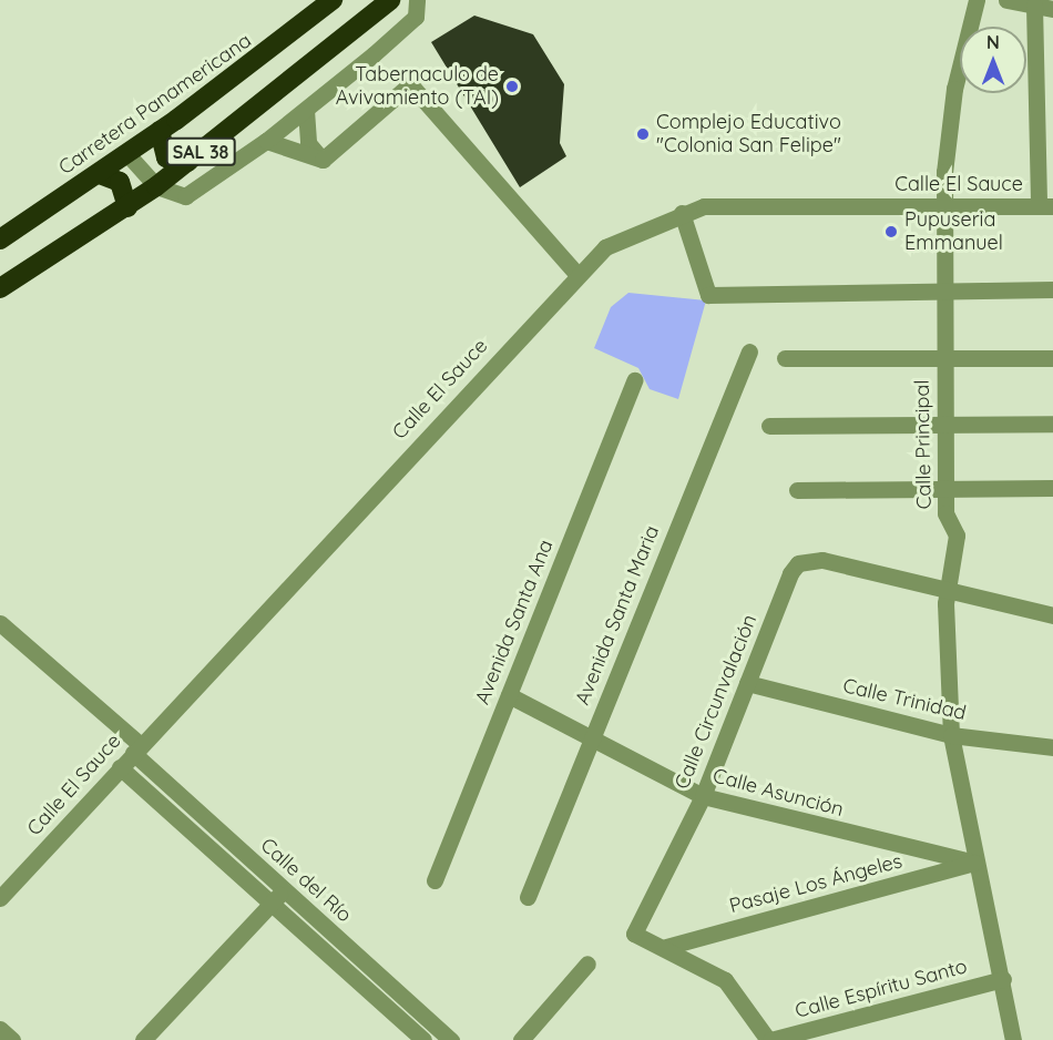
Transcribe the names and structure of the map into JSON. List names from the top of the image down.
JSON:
{
  "streets": {
    "highway": ["Carretera Panamericana", "SAL 38"],
    "street": [
      "Calle El Sauce",
      "Calle Principal",
      "Avenida Santa Maria",
      "Avenida Santa Ana",
      "Calle Trinidad",
      "Calle Circunvalación",
      "Calle Asunción",
      "Calle del Río",
      "Pasaje Los Ángeles",
      "Calle Espíritu Santo"
    ]
  },
  "crossings": [
    ["Calle El Sauce", "Calle Principal"],
    ["Calle El Sauce", "Calle del Río"],
    ["Calle Principal", "Calle Trinidad"],
    ["Calle Principal", "Calle Circunvalación"],
    ["Calle Principal", "Calle Asunción"],
    ["Calle Principal", "Pasaje Los Ángeles"],
    ["Calle Principal", "Calle Espíritu Santo"],
    ["Avenida Santa Maria", "Calle Asunción"],
    ["Avenida Santa Ana", "Calle Asunción"],
    ["Calle Trinidad", "Calle Circunvalación"],
    ["Calle Circunvalación", "Calle Asunción"],
    ["Calle Circunvalación", "Pasaje Los Ángeles"],
    ["Calle Circunvalación", "Calle Espíritu Santo"],
    ["Calle Asunción", "Pasaje Los Ángeles"]
  ],
  "places": ["Tabernaculo de Avivamiento (TAI)", "Complejo Educativo \"Colonia San Felipe\"", "Pupuseria Emmanuel"],
  "north": "top"
}
